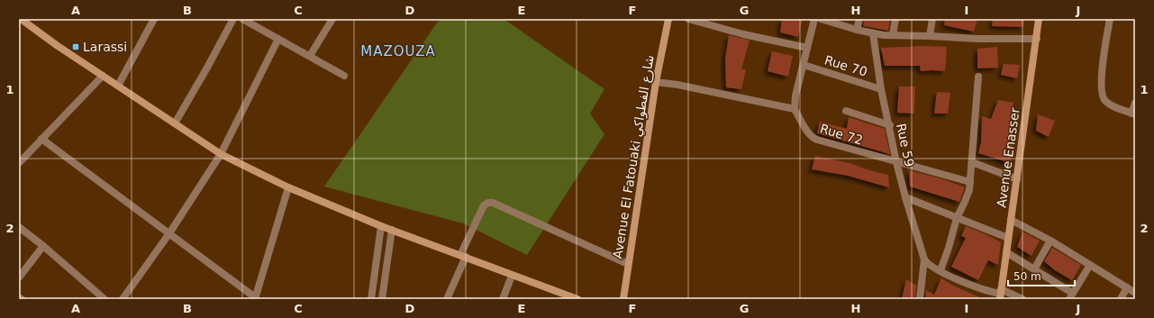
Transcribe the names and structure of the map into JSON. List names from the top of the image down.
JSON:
{
  "streets": {
    "street": [
      "Rue 70",
      "Rue 72",
      "Rue 59",
      "Avenue El Fatouaki شارع الفطواكي",
      "Avenue Enasser"
    ]
  },
  "crossings": [
    ["Rue 70", "Rue 59"],
    ["Rue 72", "Rue 59"]
  ],
  "districts": ["MAZOUZA"],
  "places": {
    "transit": ["Larassi"]
  },
  "scale_bar": "50 m",
  "grid": {
    "columns": [
      "A",
      "B",
      "C",
      "D",
      "E",
      "F",
      "G",
      "H",
      "I",
      "J"
    ],
    "rows": ["1", "2"]
  }
}
